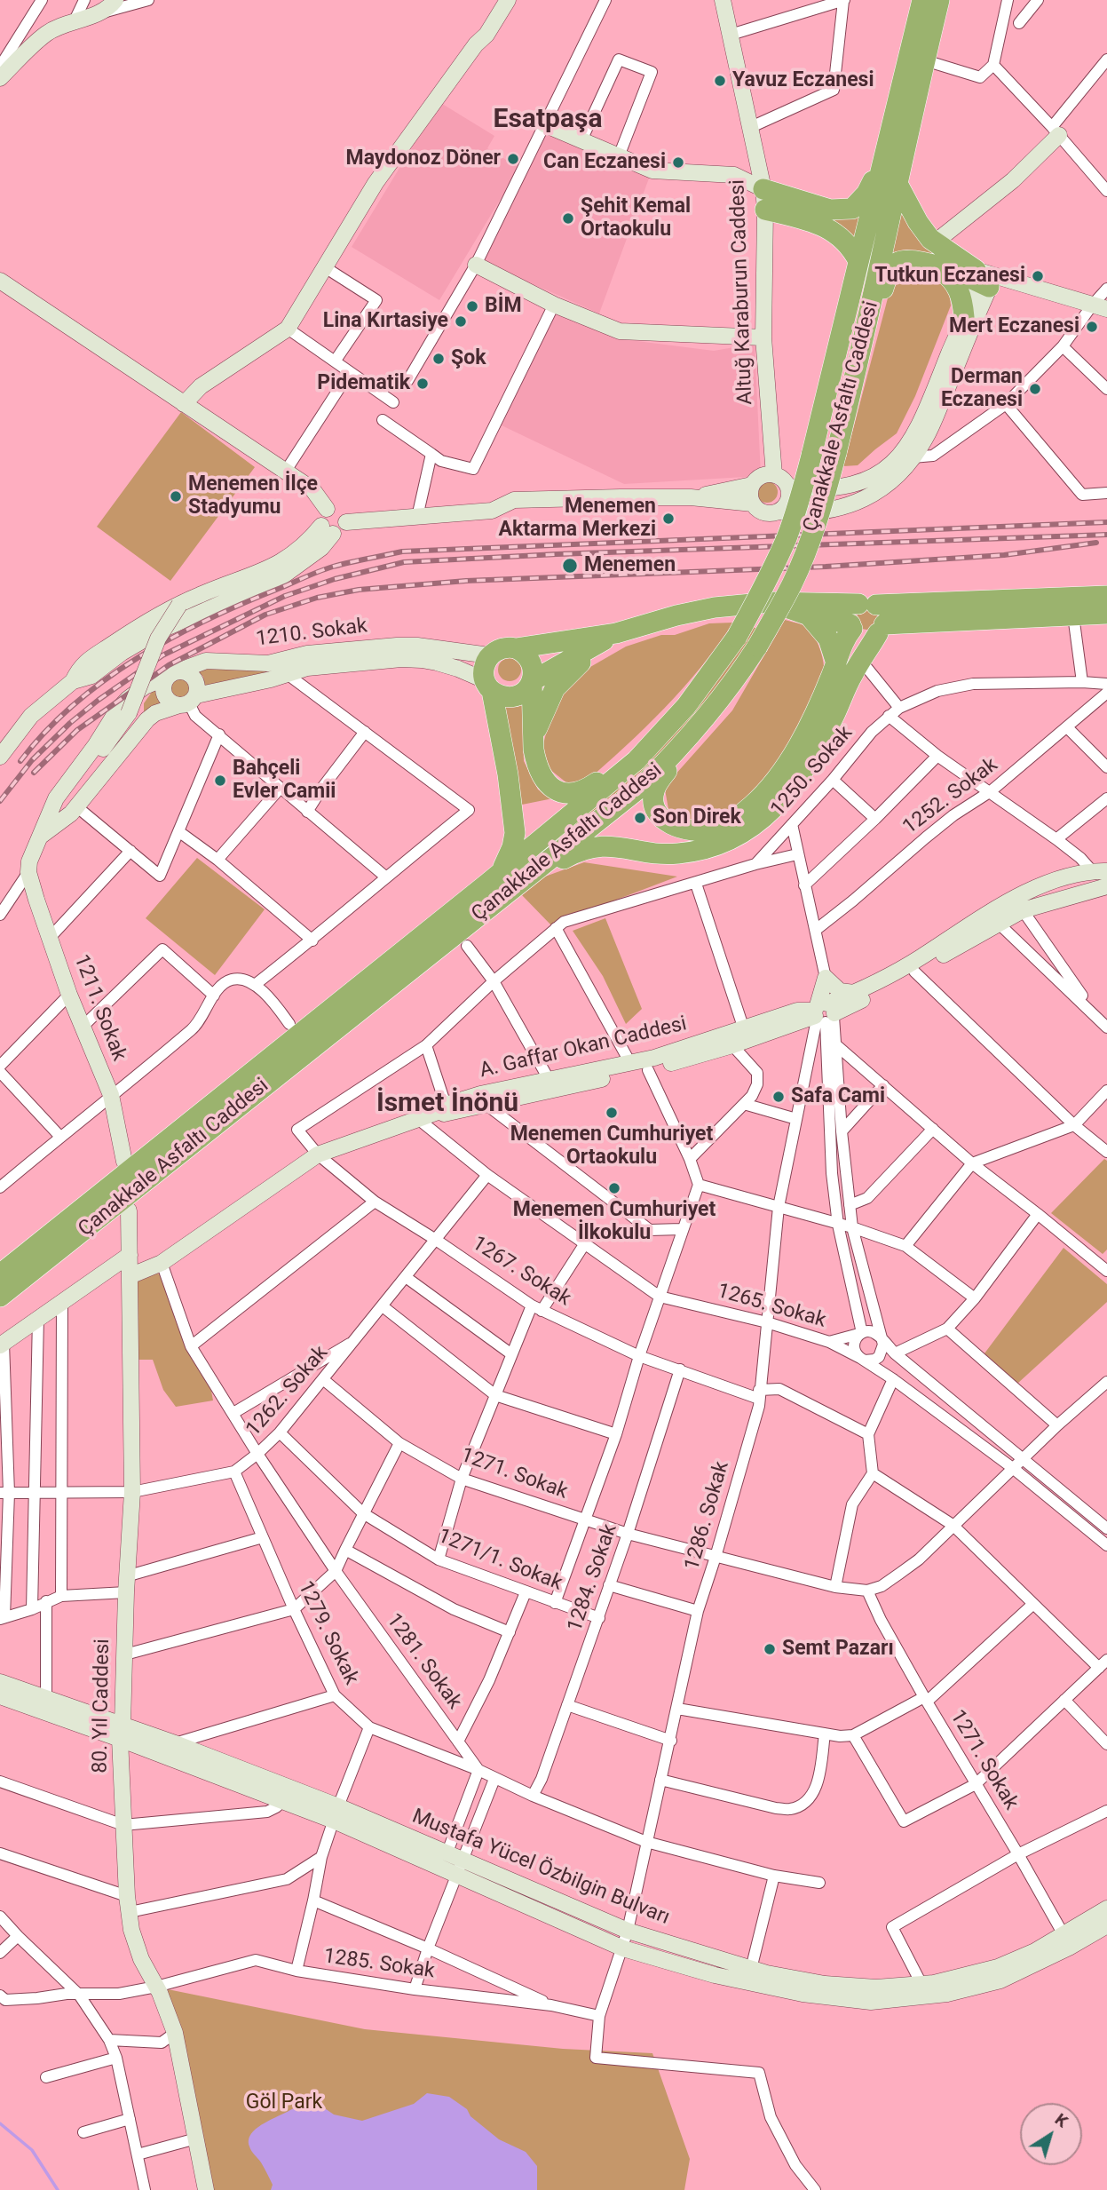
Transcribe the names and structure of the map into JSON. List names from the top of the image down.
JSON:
{
  "streets": {
    "highway": ["Çanakkale Asfaltı Caddesi"],
    "street": [
      "Altuğ Karaburun Caddesi",
      "1210. Sokak",
      "1250. Sokak",
      "1252. Sokak",
      "1211. Sokak",
      "A. Gaffar Okan Caddesi",
      "1267. Sokak",
      "1265. Sokak",
      "1262. Sokak",
      "1271. Sokak",
      "1286. Sokak",
      "1271/1. Sokak",
      "1284. Sokak",
      "1279. Sokak",
      "1281. Sokak",
      "80. Yıl Caddesi",
      "Mustafa Yücel Özbilgin Bulvarı",
      "1285. Sokak"
    ]
  },
  "crossings": [
    ["1250. Sokak", "1267. Sokak"],
    ["A. Gaffar Okan Caddesi", "1267. Sokak"],
    ["A. Gaffar Okan Caddesi", "1265. Sokak"],
    ["A. Gaffar Okan Caddesi", "1286. Sokak"],
    ["A. Gaffar Okan Caddesi", "1281. Sokak"],
    ["A. Gaffar Okan Caddesi", "80. Yıl Caddesi"],
    ["1267. Sokak", "1262. Sokak"],
    ["1267. Sokak", "1286. Sokak"],
    ["1267. Sokak", "1284. Sokak"],
    ["1265. Sokak", "1262. Sokak"],
    ["1265. Sokak", "1286. Sokak"],
    ["1262. Sokak", "1271. Sokak"],
    ["1262. Sokak", "1271/1. Sokak"],
    ["1262. Sokak", "1279. Sokak"],
    ["1262. Sokak", "1281. Sokak"],
    ["1262. Sokak", "80. Yıl Caddesi"],
    ["1271. Sokak", "1286. Sokak"],
    ["1271. Sokak", "1284. Sokak"],
    ["1271. Sokak", "Mustafa Yücel Özbilgin Bulvarı"],
    ["1286. Sokak", "1281. Sokak"],
    ["1286. Sokak", "Mustafa Yücel Özbilgin Bulvarı"],
    ["1286. Sokak", "1285. Sokak"],
    ["1271/1. Sokak", "1284. Sokak"],
    ["1284. Sokak", "1281. Sokak"],
    ["1279. Sokak", "1281. Sokak"],
    ["80. Yıl Caddesi", "Mustafa Yücel Özbilgin Bulvarı"],
    ["80. Yıl Caddesi", "1285. Sokak"]
  ],
  "districts": ["Esatpaşa", "İsmet İnönü"],
  "parks": ["Göl Park"],
  "places": [
    "Yavuz Eczanesi",
    "Maydonoz Döner",
    "Can Eczanesi",
    "Şehit Kemal Ortaokulu",
    "Tutkun Eczanesi",
    "BİM",
    "Lina Kırtasiye",
    "Mert Eczanesi",
    "Şok",
    "Pidematik",
    "Derman Eczanesi",
    "Menemen İlçe Stadyumu",
    "Menemen Aktarma Merkezi",
    "Menemen",
    "Bahçeli Evler Camii",
    "Son Direk",
    "Safa Cami",
    "Menemen Cumhuriyet Ortaokulu",
    "Menemen Cumhuriyet İlkokulu",
    "Semt Pazarı"
  ],
  "north": "top right"
}
